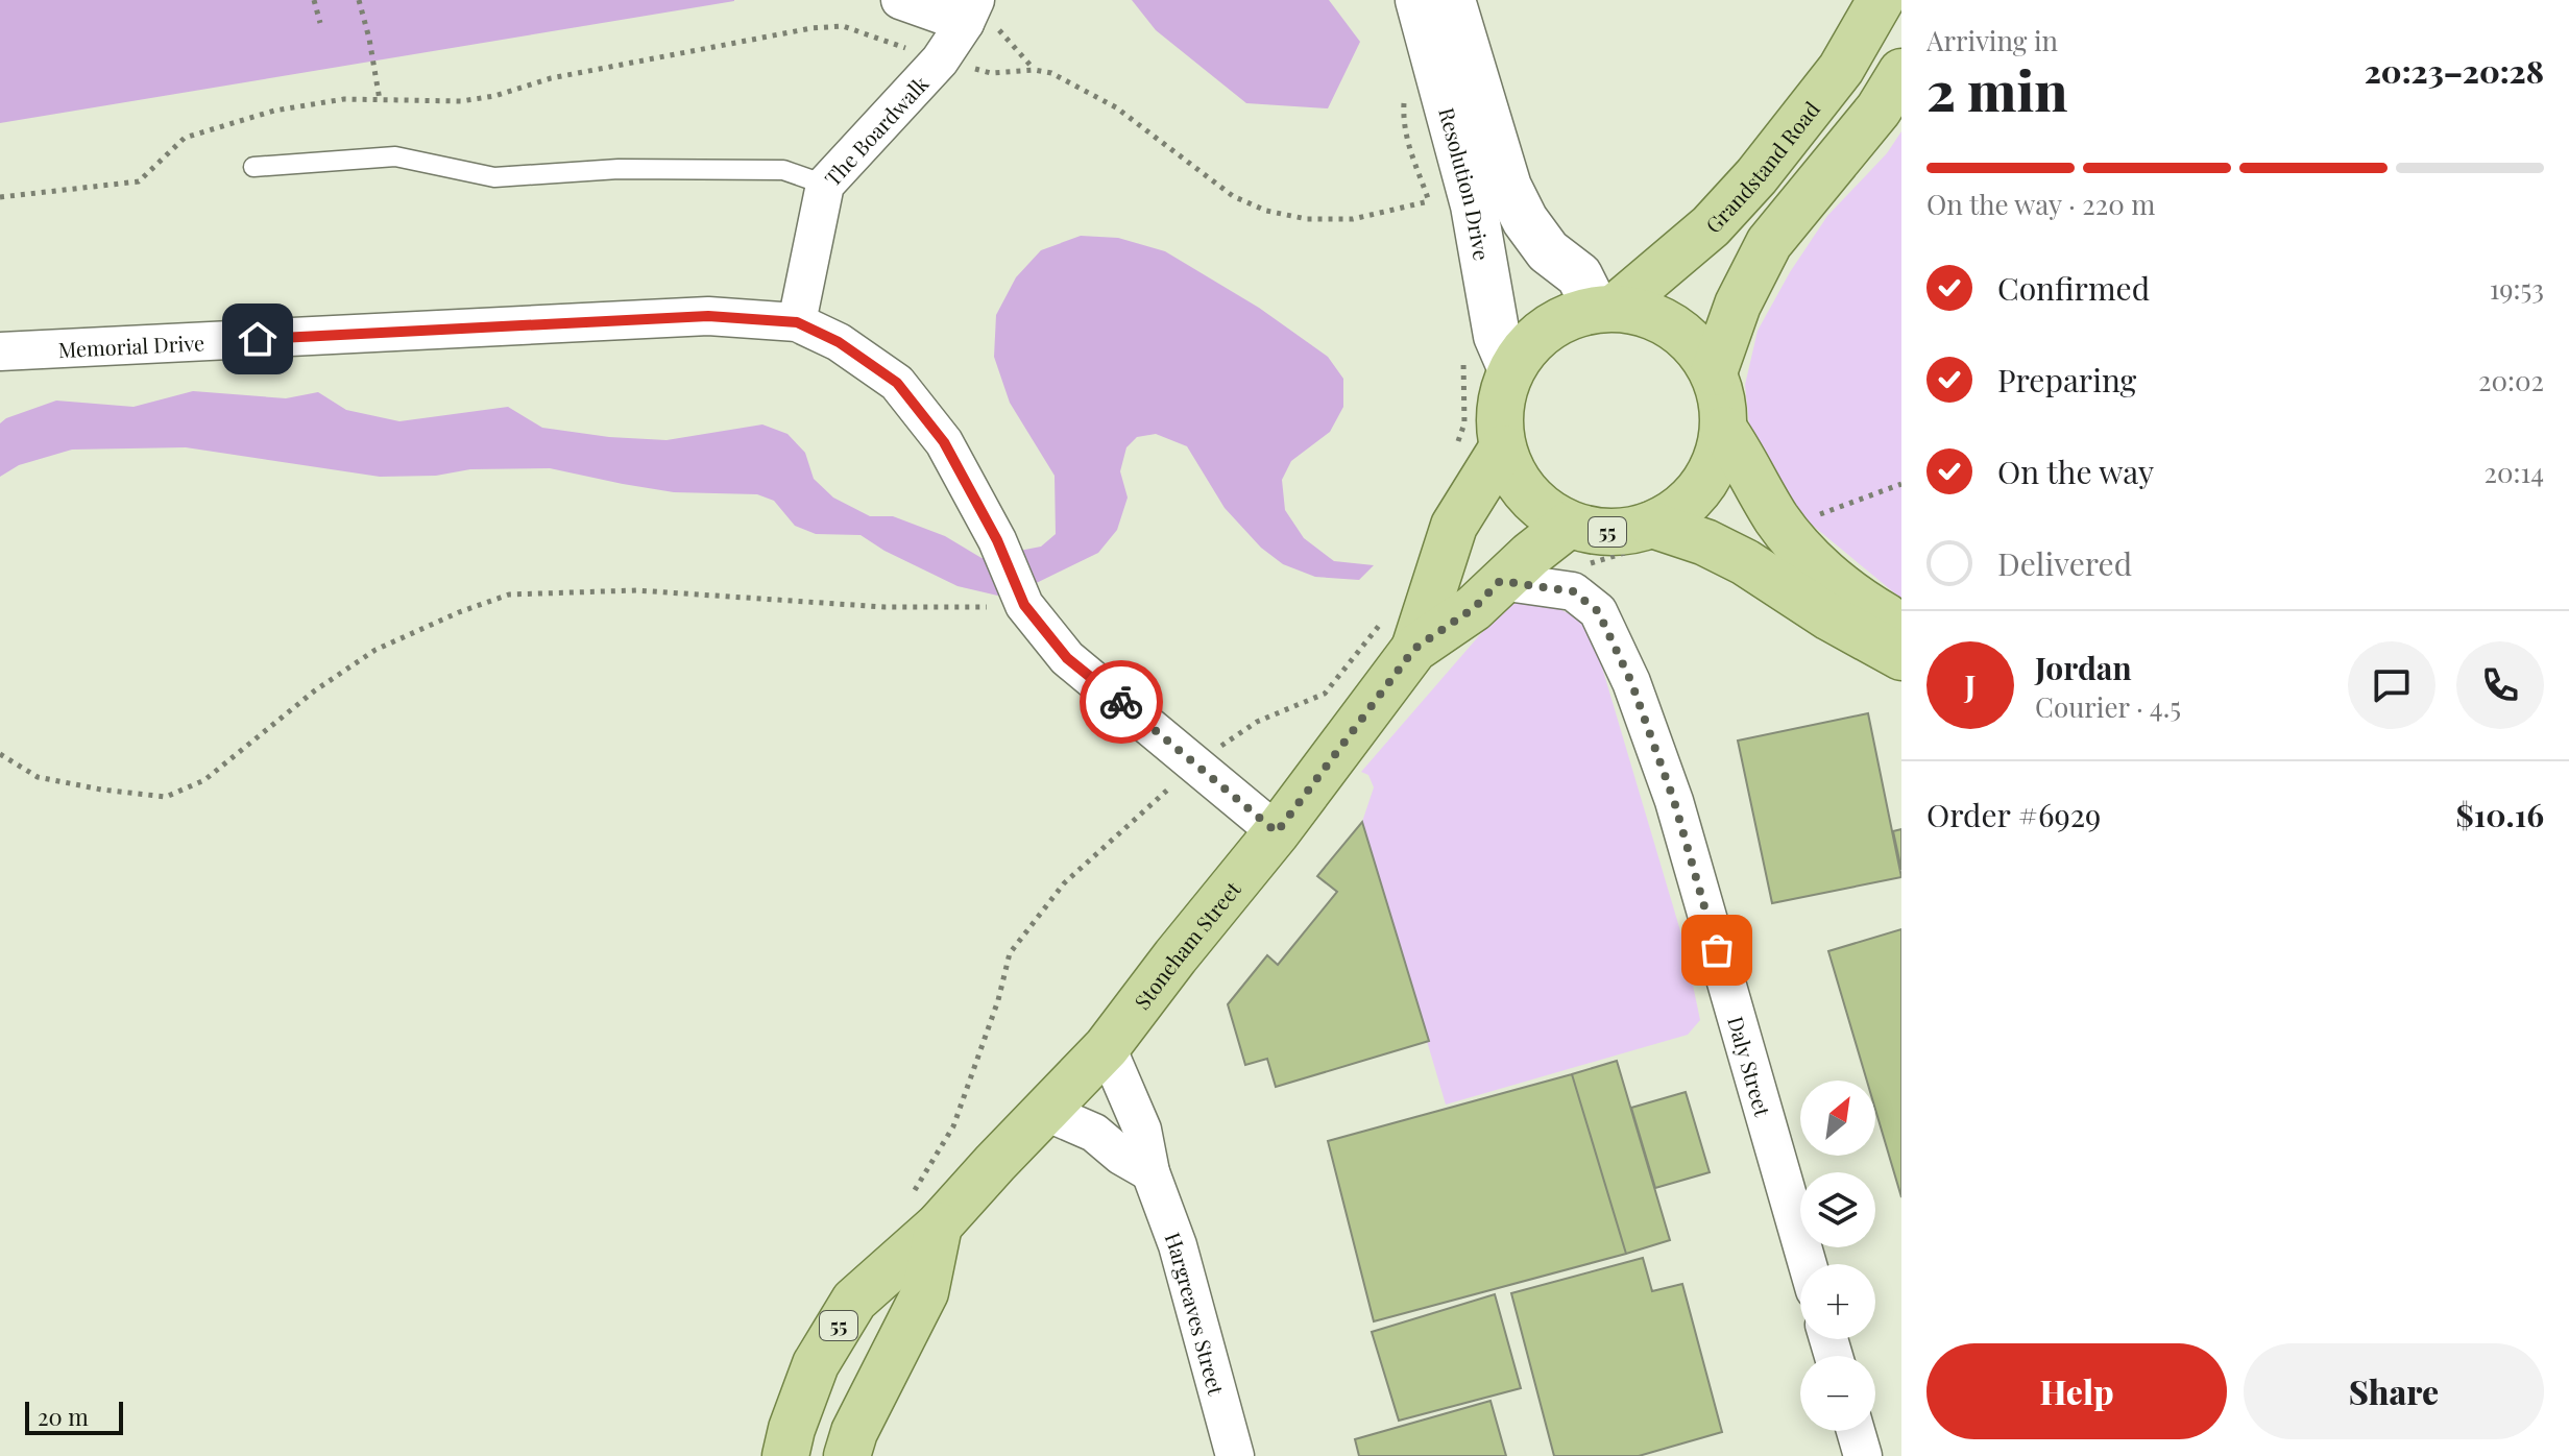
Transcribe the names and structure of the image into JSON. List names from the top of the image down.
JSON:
{
  "streets": {
    "main road": ["Grandstand Road", "55", "Stoneham Street"],
    "street": [
      "The Boardwalk",
      "Resolution Drive",
      "Memorial Drive",
      "Daly Street",
      "Hargreaves Street"
    ]
  },
  "crossings": [
    ["The Boardwalk", "Memorial Drive"],
    ["Grandstand Road", "Resolution Drive"],
    ["Grandstand Road", "55"],
    ["Grandstand Road", "Stoneham Street"],
    ["Resolution Drive", "55"],
    ["Resolution Drive", "Stoneham Street"],
    ["Memorial Drive", "Stoneham Street"],
    ["55", "Stoneham Street"],
    ["Stoneham Street", "Daly Street"],
    ["Stoneham Street", "Hargreaves Street"]
  ],
  "scale_bar": "20 m",
  "north": "top right",
  "page": {
    "heading": ["2 min", "Arriving in", "20:23–20:28"],
    "panel": [
      "Jordan",
      "Courier · 4.5",
      "Order #6929",
      "$10.16"
    ],
    "bar": "On the way · 220 m",
    "list": [
      ["Confirmed", "19:53"],
      ["Preparing", "20:02"],
      ["On the way", "20:14"],
      "Delivered"
    ],
    "round": "J",
    "map_buttons": ["+", "−"],
    "buttons": ["Help", "Share"],
    "scale": "20 m"
  }
}
